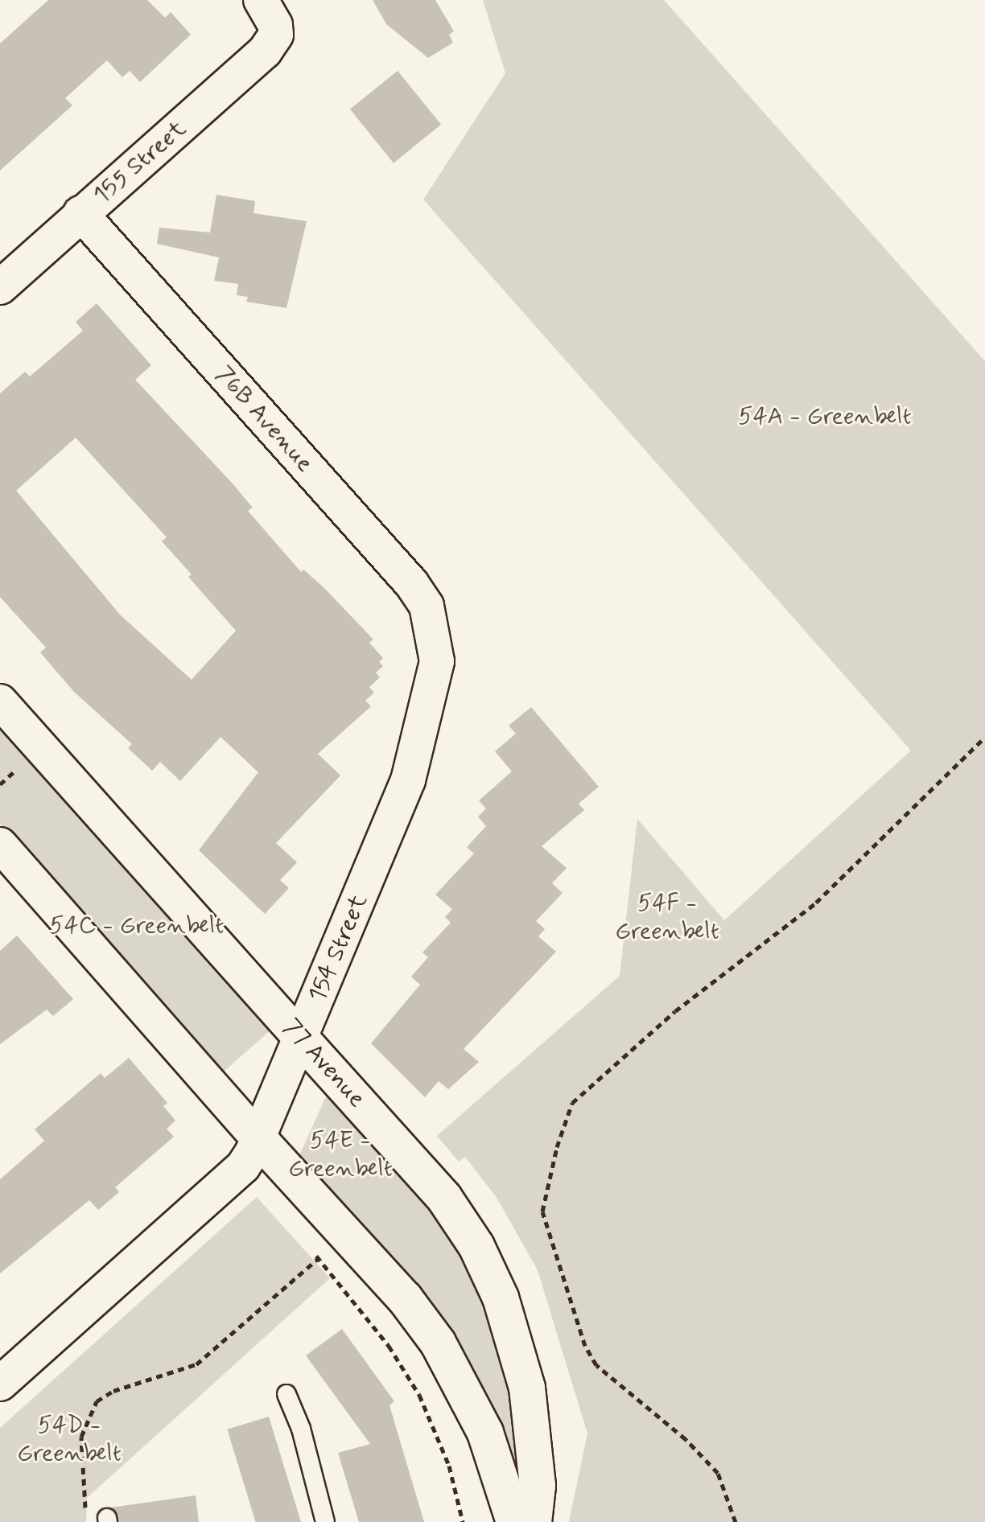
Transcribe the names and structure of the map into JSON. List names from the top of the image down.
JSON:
{
  "streets": {
    "street": [
      "155 Street",
      "76B Avenue",
      "154 Street",
      "77 Avenue"
    ]
  },
  "crossings": [
    ["155 Street", "76B Avenue"],
    ["76B Avenue", "154 Street"],
    ["154 Street", "77 Avenue"]
  ],
  "parks": [
    "54A - Greenbelt",
    "54F - Greenbelt",
    "54C - Greenbelt",
    "54E - Greenbelt",
    "54D - Greenbelt"
  ]
}
